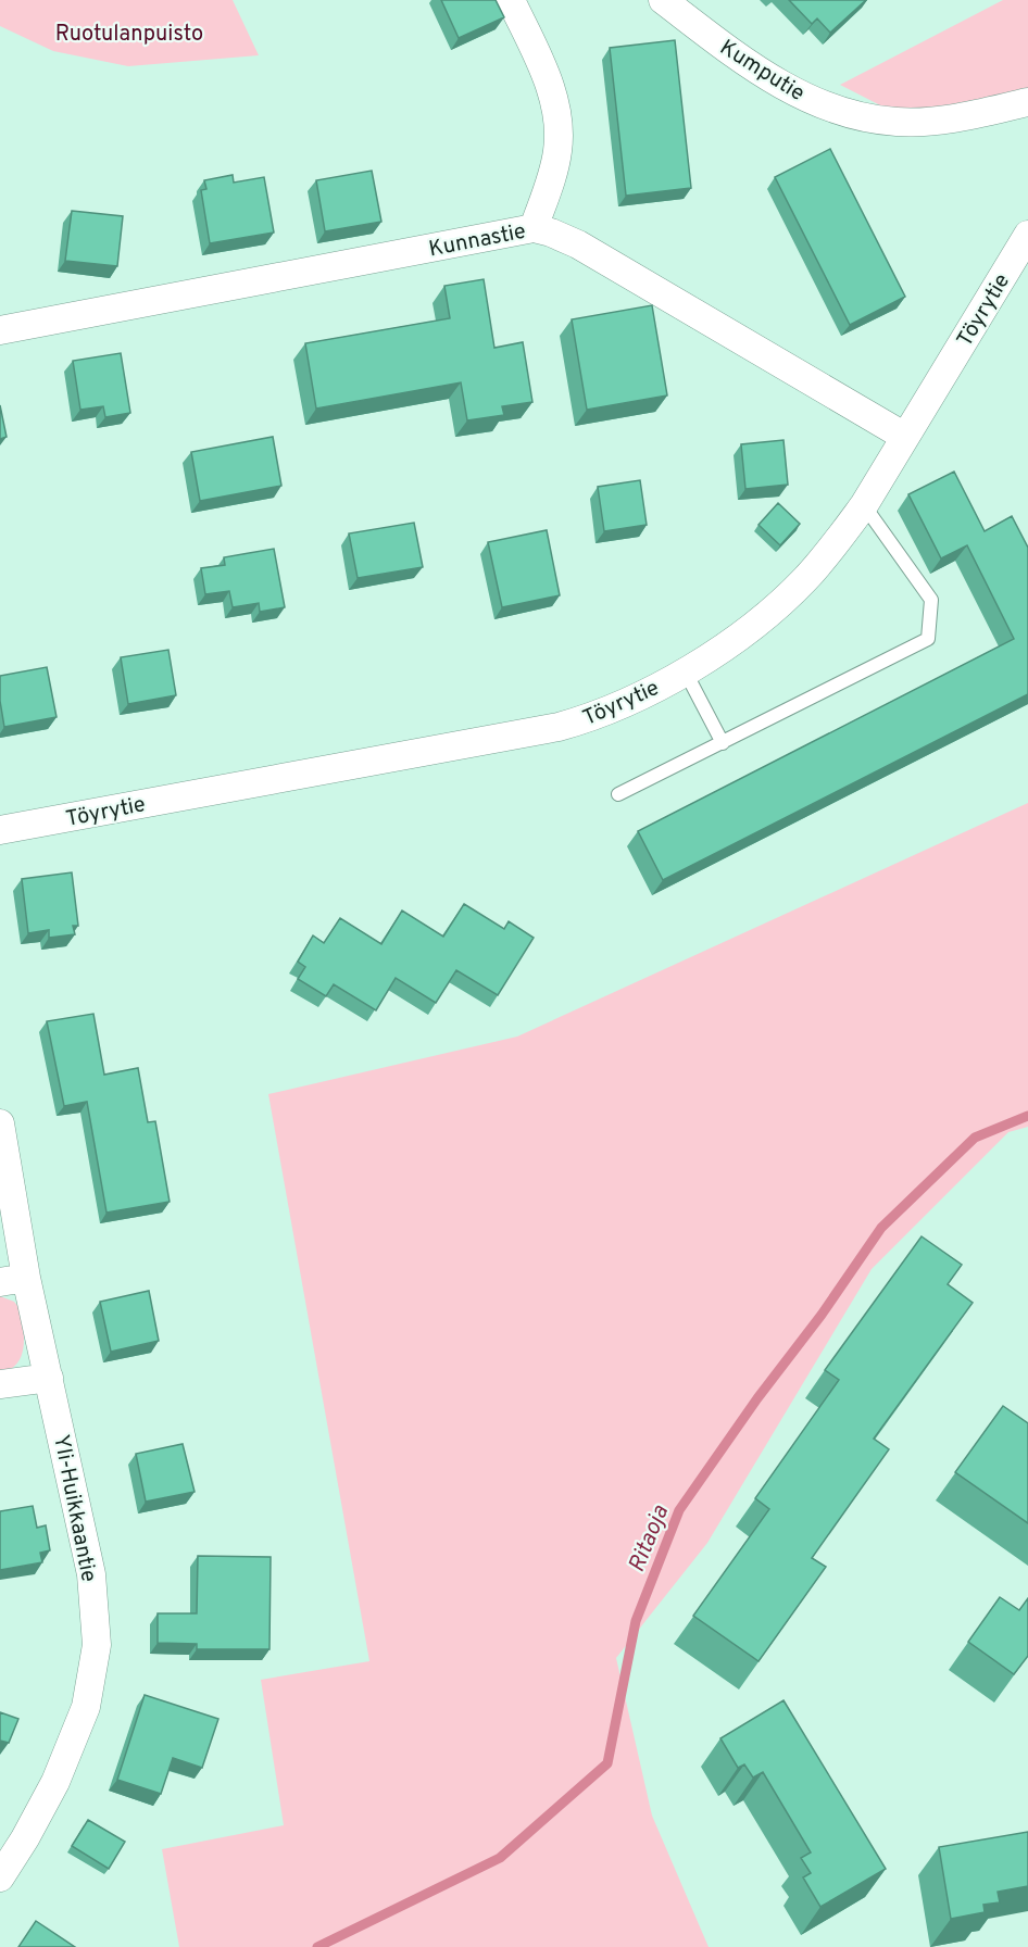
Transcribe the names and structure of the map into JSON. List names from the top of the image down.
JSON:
{
  "streets": {
    "street": [
      "Kumputie",
      "Kunnastie",
      "Töyrytie",
      "Yli-Huikkaantie"
    ]
  },
  "crossings": [
    ["Kunnastie", "Töyrytie"]
  ],
  "water": ["Ritaoja"],
  "parks": ["Ruotulanpuisto"]
}
